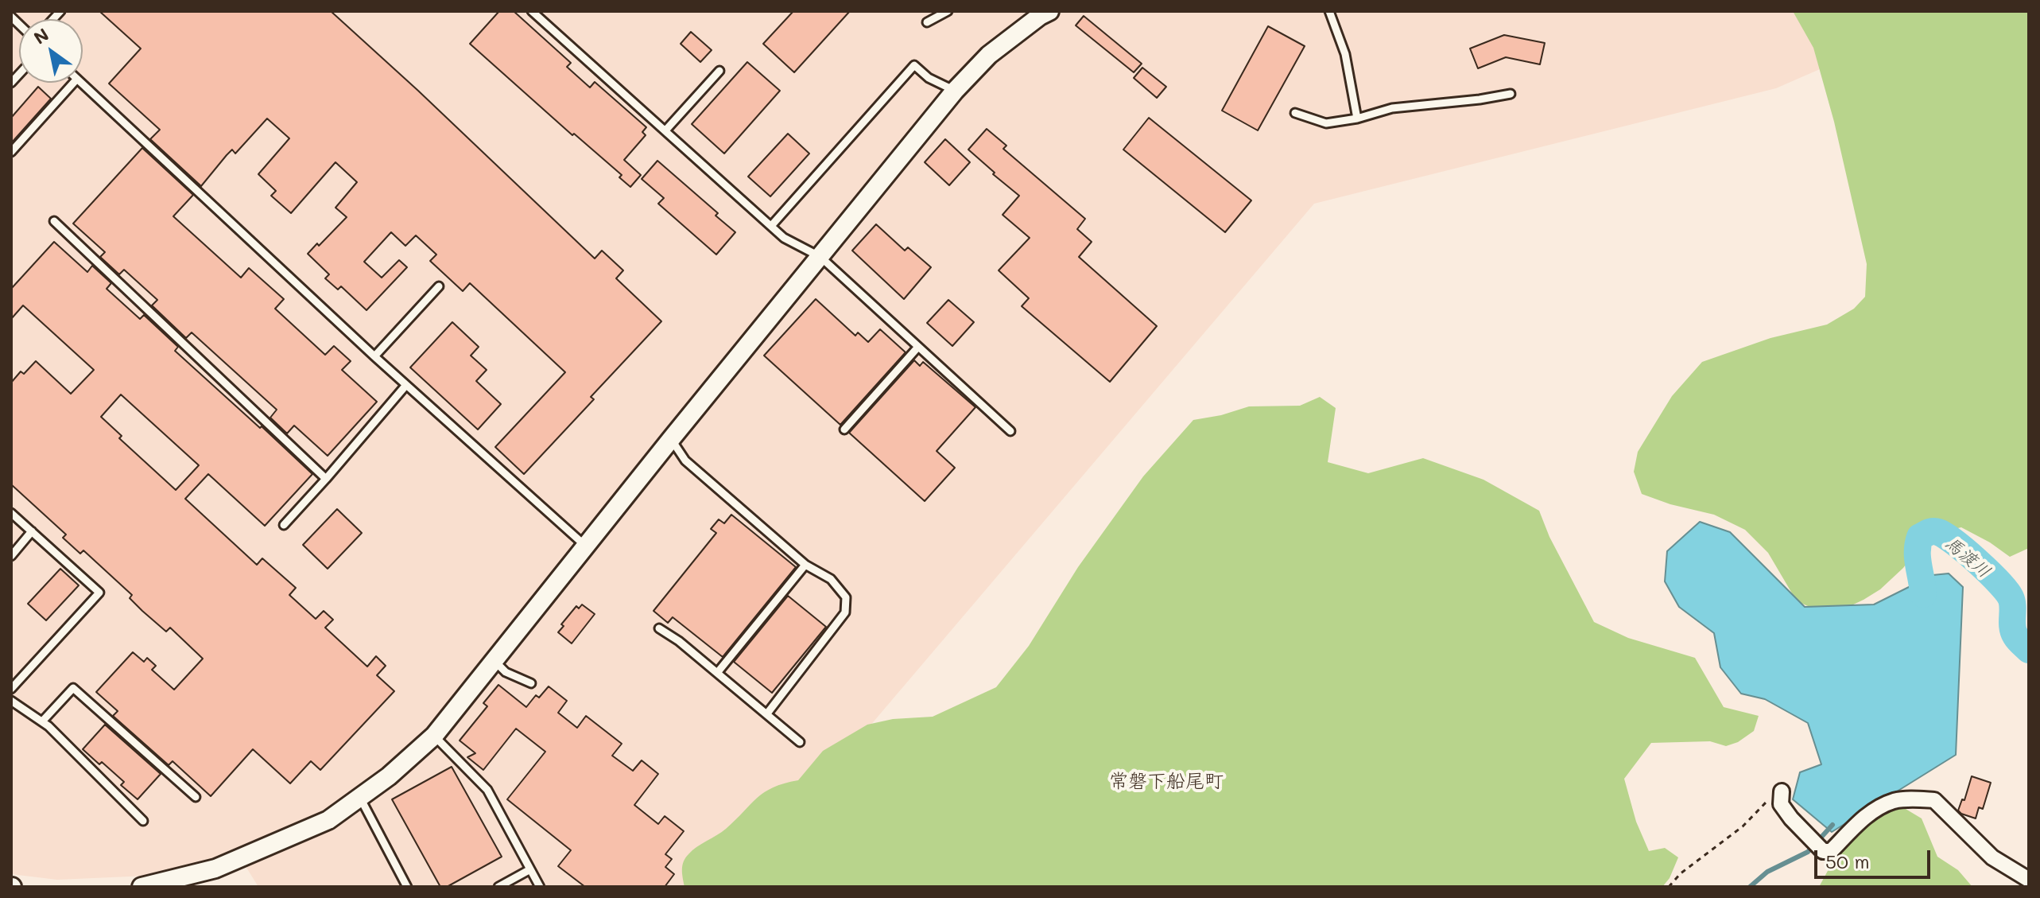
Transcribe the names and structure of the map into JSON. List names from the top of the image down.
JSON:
{
  "districts": ["常磐下船尾町"],
  "water": ["馬渡川"],
  "scale_bar": "50 m",
  "north": "top left"
}
